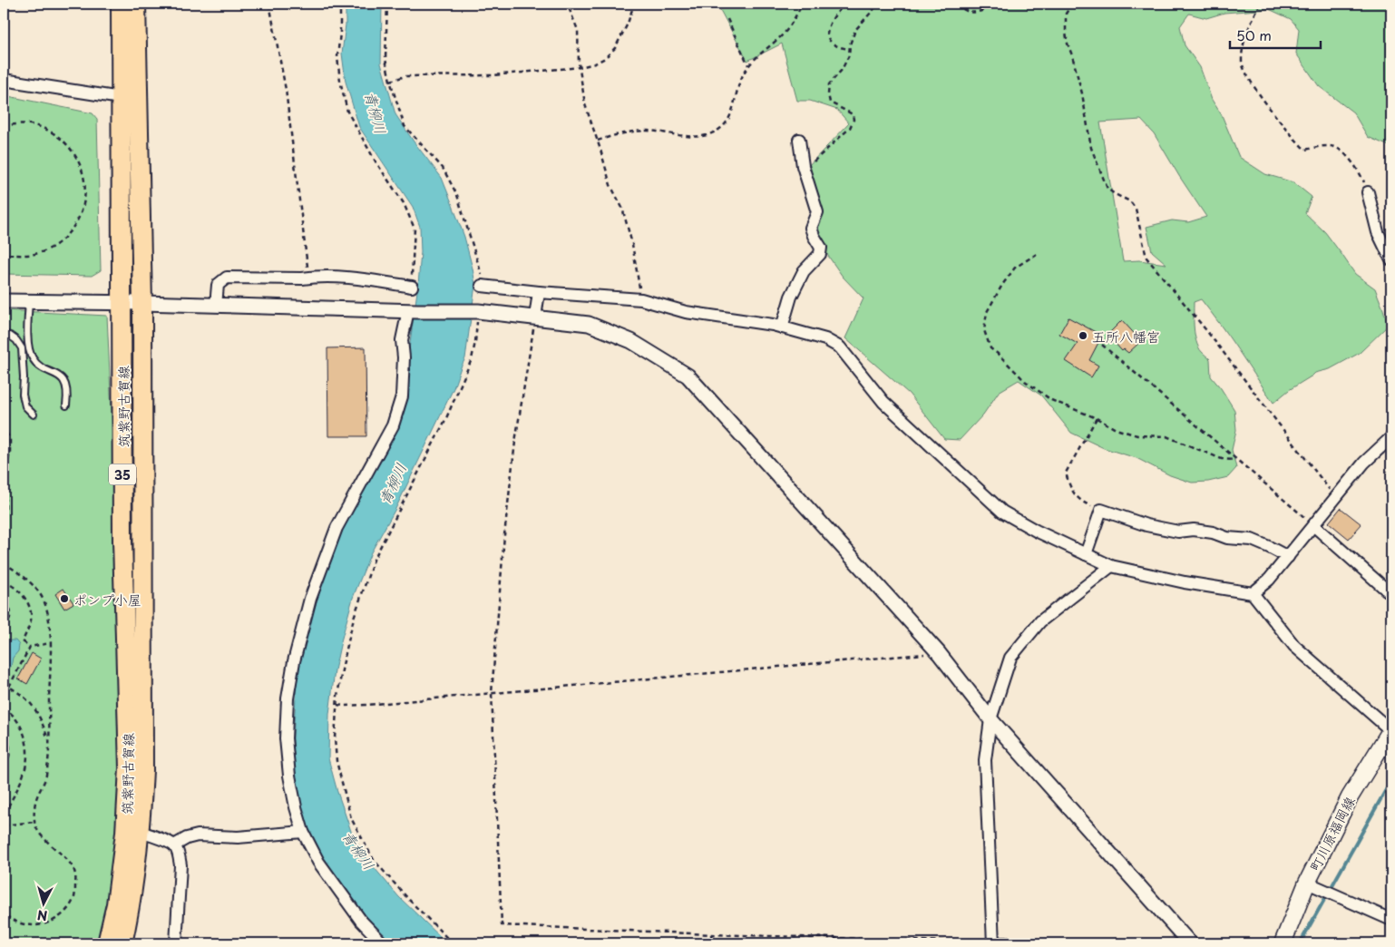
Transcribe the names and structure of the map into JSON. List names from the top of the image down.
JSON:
{
  "streets": {
    "main road": ["筑紫野古賀線", "35", "町川原福岡線"]
  },
  "water": ["青柳川"],
  "places": ["五所八幡宮", "ポンプ小屋"],
  "scale_bar": "50 m",
  "north": "bottom"
}
